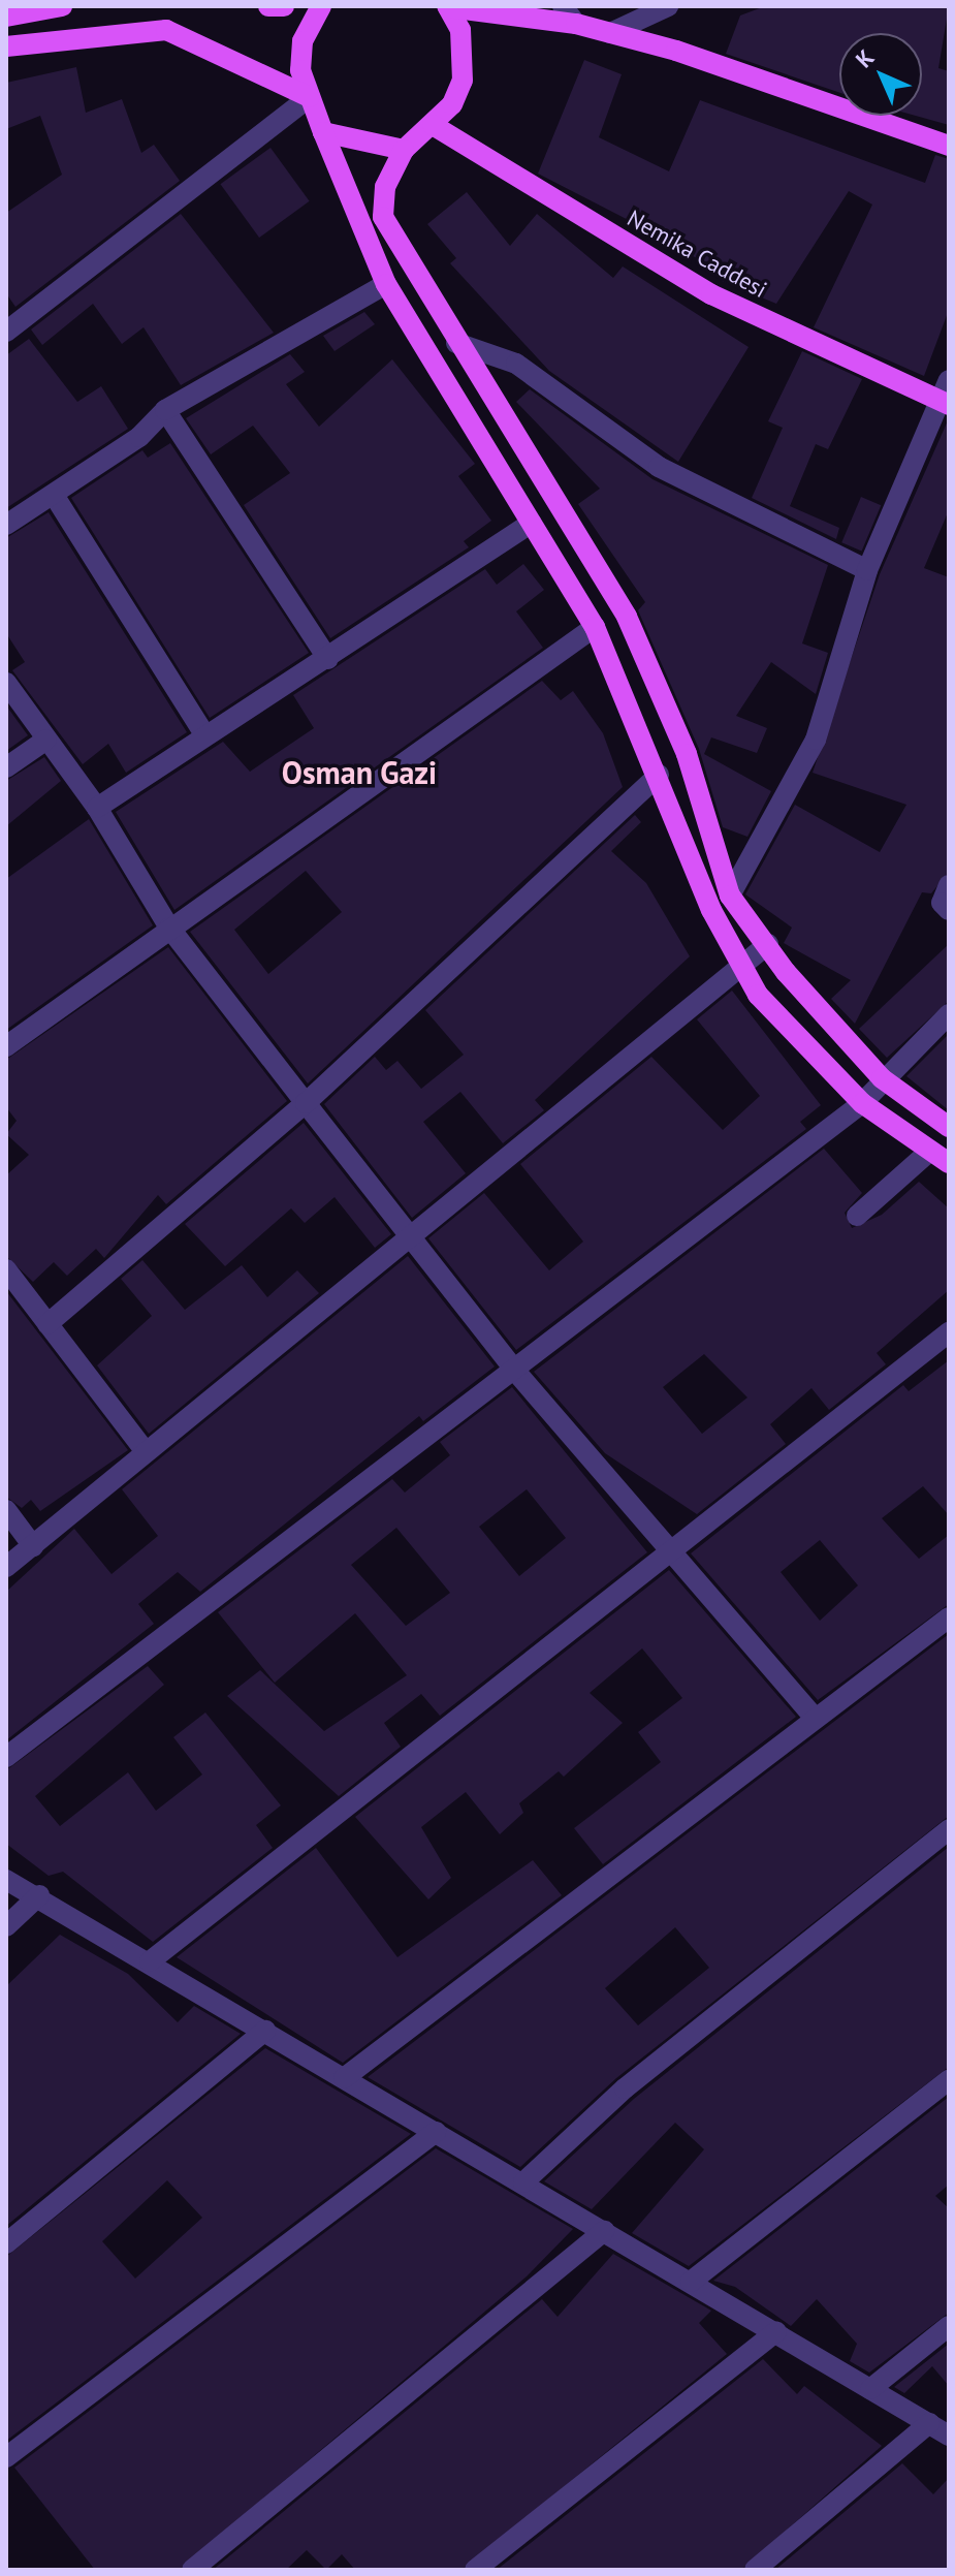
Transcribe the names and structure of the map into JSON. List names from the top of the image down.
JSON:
{
  "streets": {
    "main road": ["Nemika Caddesi"]
  },
  "districts": ["Osman Gazi"],
  "north": "top left"
}
